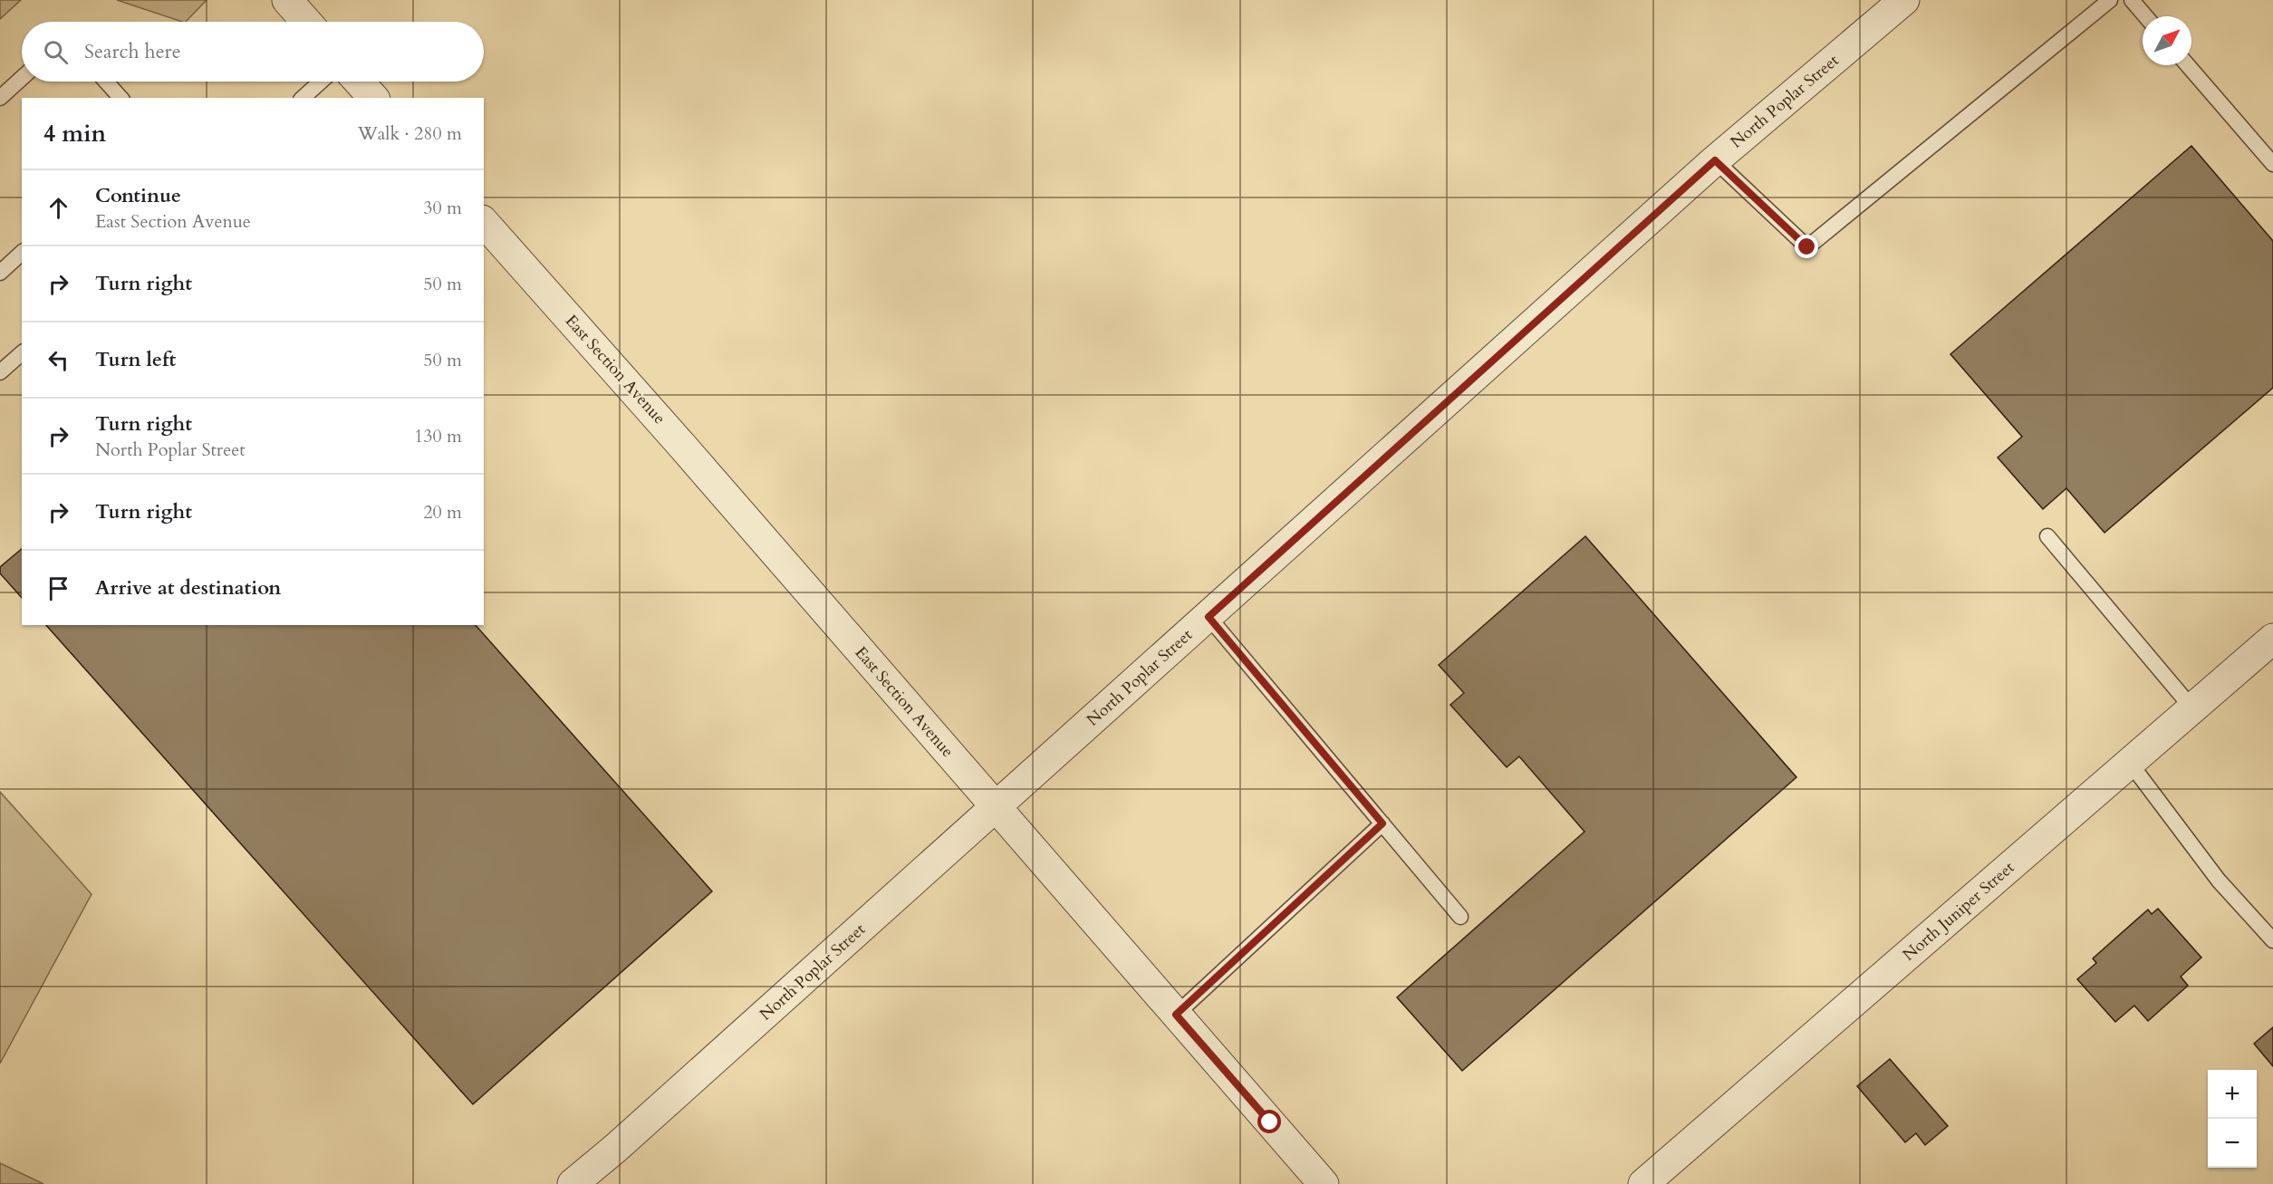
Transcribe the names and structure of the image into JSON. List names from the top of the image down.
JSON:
{
  "streets": {
    "street": ["North Poplar Street", "East Section Avenue", "North Juniper Street"]
  },
  "crossings": [
    ["North Poplar Street", "East Section Avenue"]
  ],
  "north": "top right",
  "page": {
    "search": "Search here",
    "heading": ["4 min", "Walk · 280 m"],
    "list": [
      ["Continue", "East Section Avenue", "30 m"],
      ["Turn right", "50 m"],
      ["Turn left", "50 m"],
      ["Turn right", "North Poplar Street", "130 m"],
      ["Turn right", "20 m"],
      "Arrive at destination"
    ],
    "map_buttons": ["+", "−"]
  }
}
